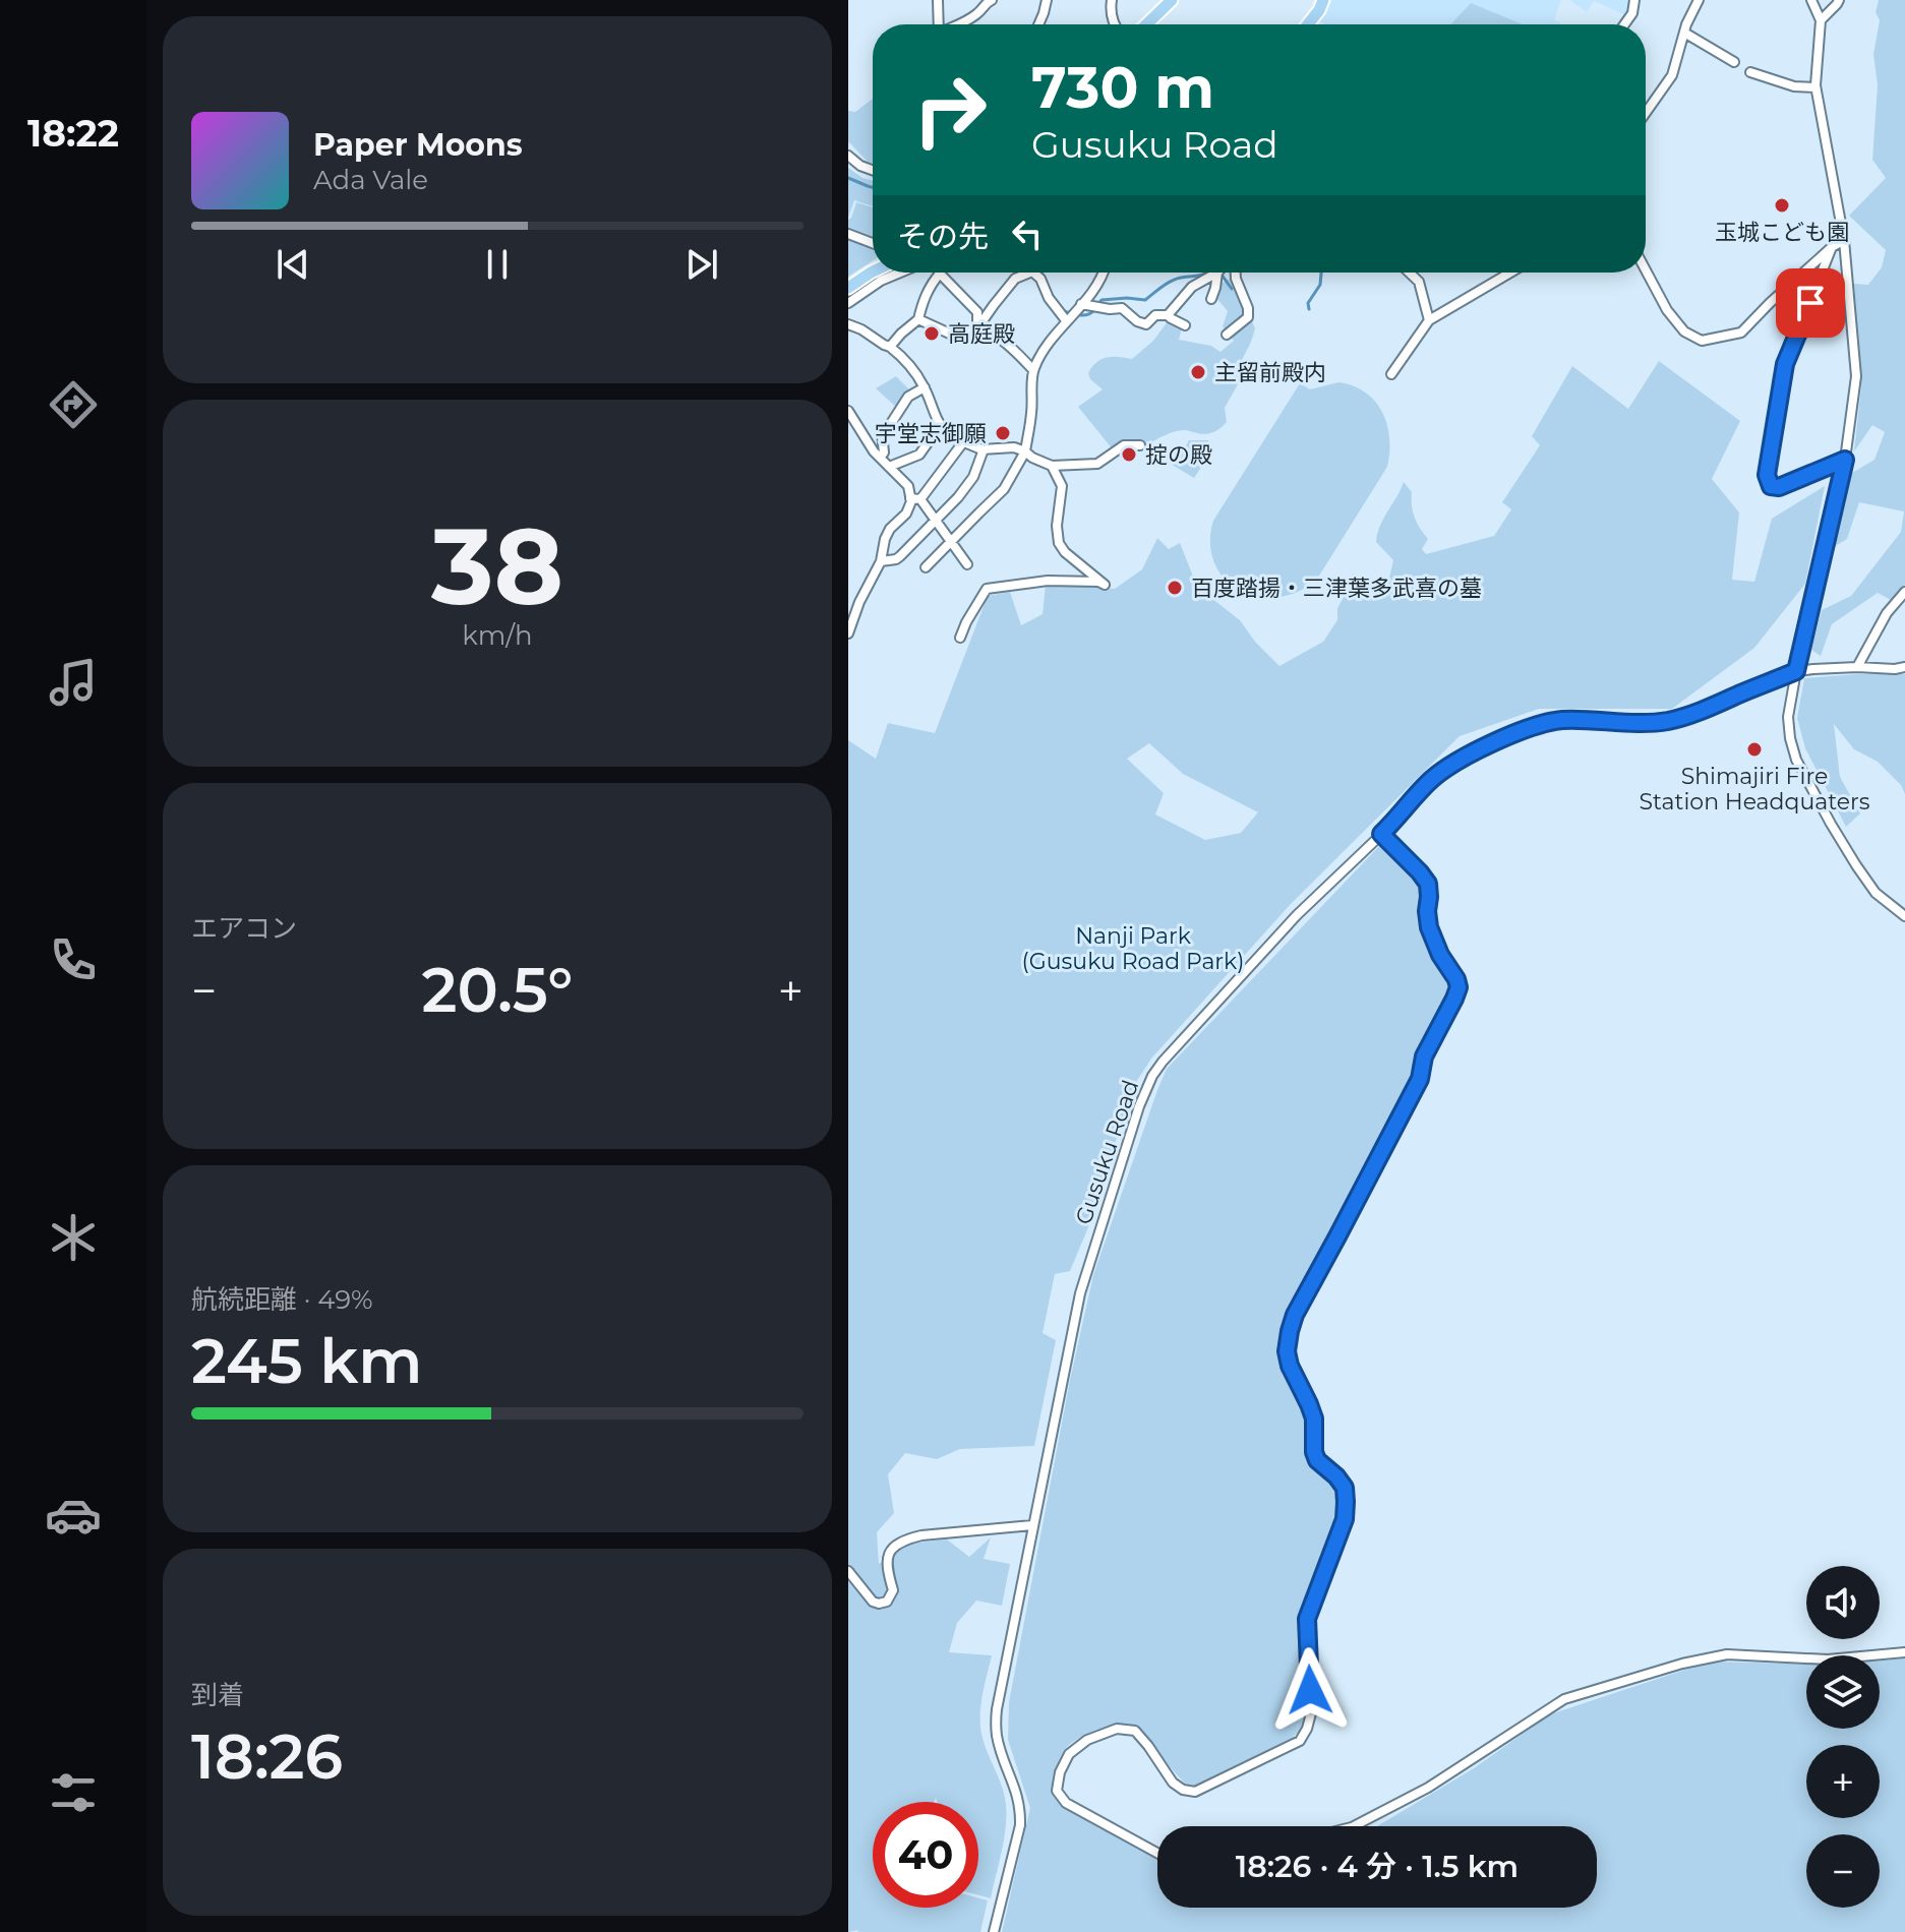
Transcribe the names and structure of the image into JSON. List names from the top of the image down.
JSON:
{
  "streets": {
    "street": ["Gusuku Road"]
  },
  "parks": ["Nanji Park (Gusuku Road Park)"],
  "places": [
    "玉城こども園",
    "高庭殿",
    "主留前殿内",
    "宇堂志御願",
    "掟の殿",
    "百度踏揚・三津葉多武喜の墓",
    "Shimajiri Fire Station Headquaters"
  ],
  "page": {
    "tabs": "18:22",
    "turn": ["730 m", "Gusuku Road"],
    "song": ["Paper Moons", "Ada Vale"],
    "then": "その先",
    "tile": [
      ["38", "km/h"],
      "エアコン",
      ["航続距離 · 49%", "245 km"],
      ["到着", "18:26"]
    ],
    "heat": ["−", "20.5°", "+"],
    "map_buttons": ["+", "−"],
    "limit": "40",
    "trip": "18:26 · 4 分 · 1.5 km"
  }
}
